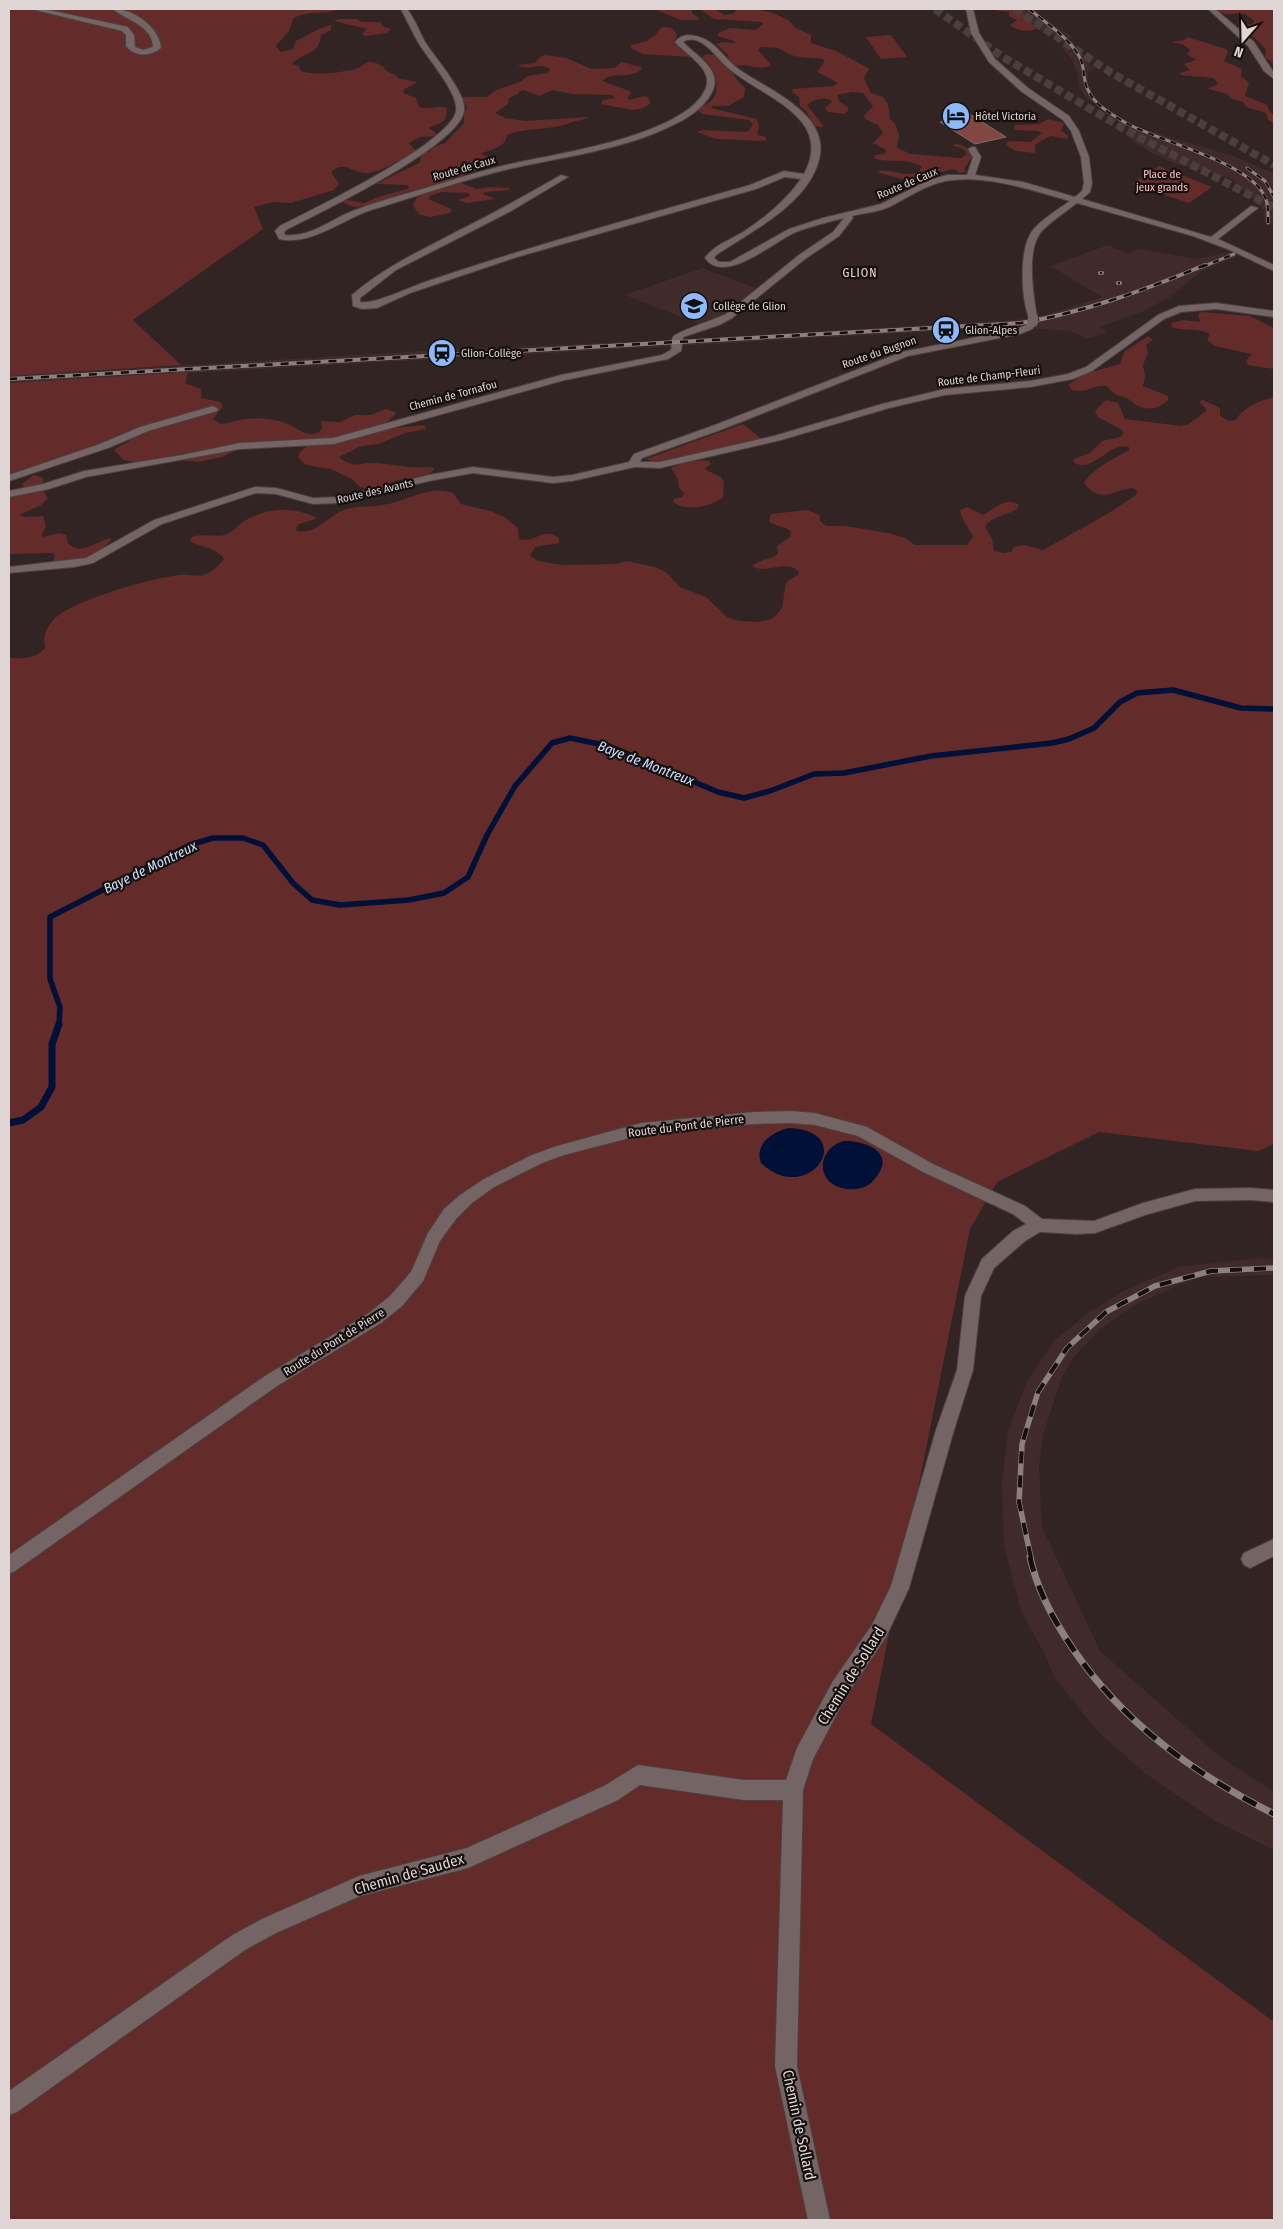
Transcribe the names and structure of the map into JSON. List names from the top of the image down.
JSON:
{
  "streets": {
    "street": [
      "Route de Caux",
      "Route du Bugnon",
      "Route de Champ-Fleuri",
      "Chemin de Tornafou",
      "Route des Avants",
      "Route du Pont de Pierre",
      "Chemin de Sollard",
      "Chemin de Saudex"
    ]
  },
  "crossings": [
    ["Route de Caux", "Route du Bugnon"],
    ["Route de Caux", "Chemin de Tornafou"],
    ["Route du Bugnon", "Route de Champ-Fleuri"],
    ["Route du Bugnon", "Route des Avants"],
    ["Route de Champ-Fleuri", "Route des Avants"],
    ["Route du Pont de Pierre", "Chemin de Sollard"],
    ["Chemin de Sollard", "Chemin de Saudex"]
  ],
  "districts": ["GLION"],
  "water": ["Baye de Montreux"],
  "parks": ["Place de jeux grands"],
  "places": {
    "hotel": ["Hôtel Victoria"],
    "school or university": ["Collège de Glion"],
    "station": ["Glion-Alpes", "Glion-Collège"]
  },
  "north": "bottom"
}
